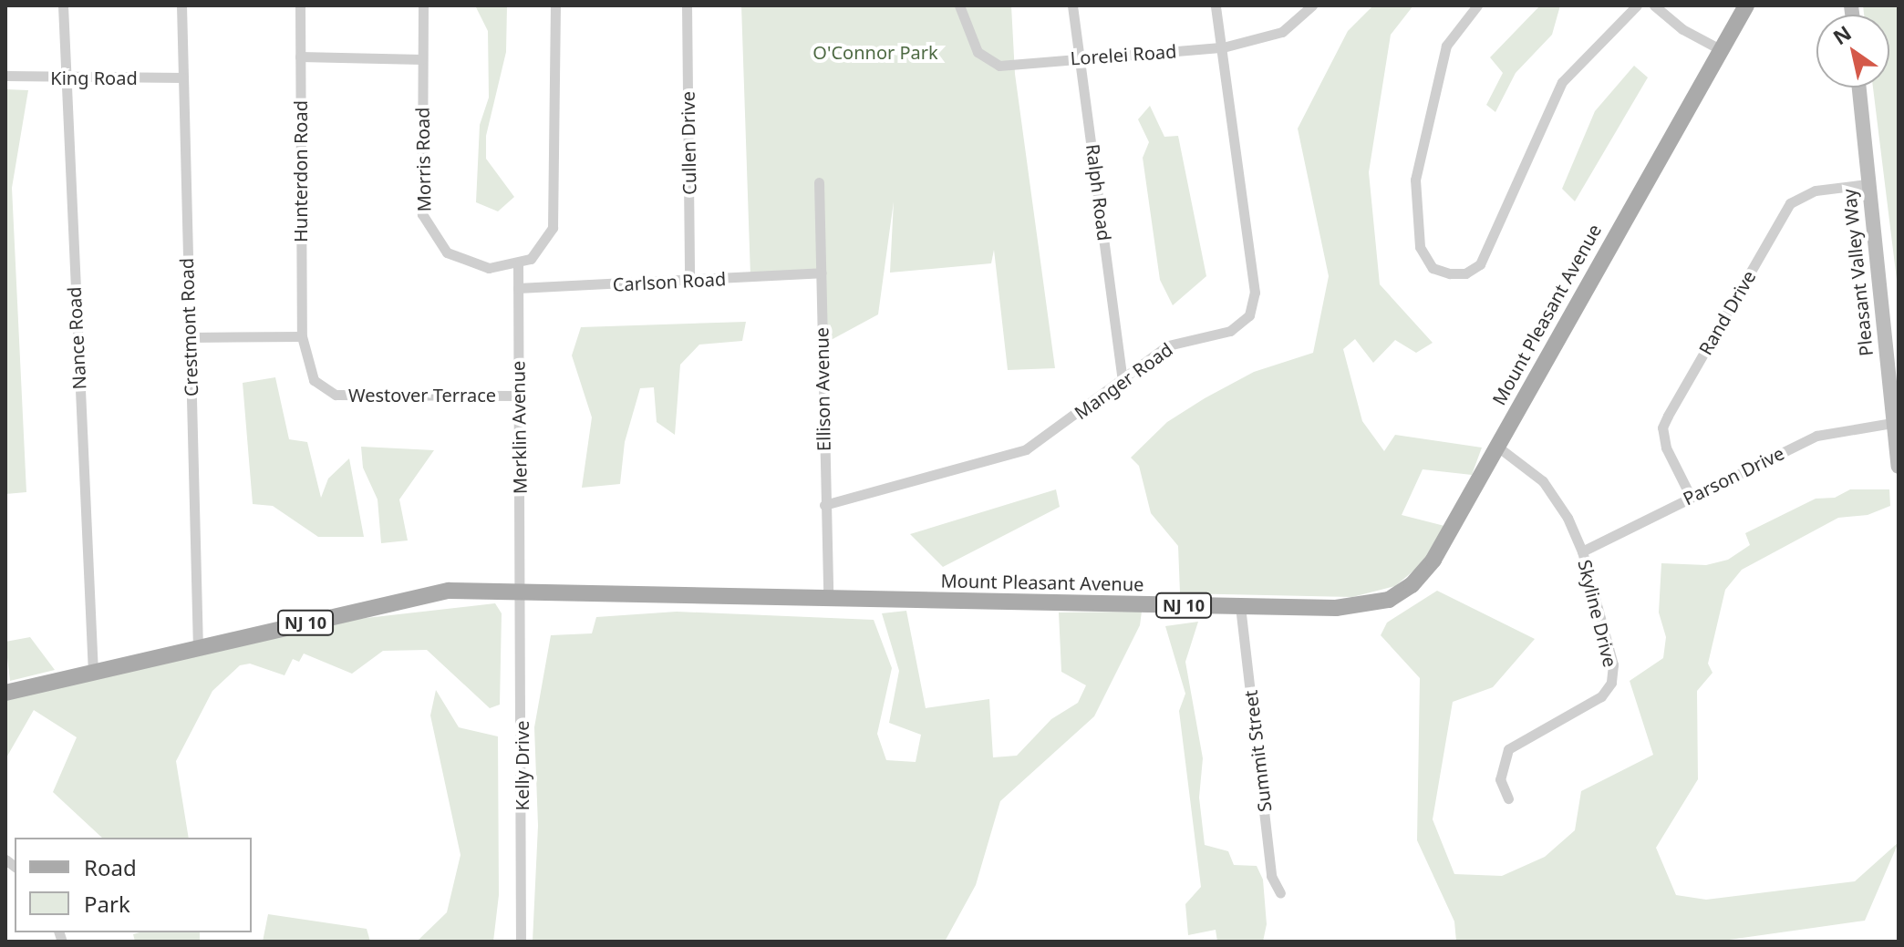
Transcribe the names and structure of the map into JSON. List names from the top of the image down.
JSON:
{
  "streets": {
    "main road": ["Pleasant Valley Way", "Mount Pleasant Avenue", "NJ 10"],
    "street": [
      "Lorelei Road",
      "King Road",
      "Cullen Drive",
      "Morris Road",
      "Hunterdon Road",
      "Ralph Road",
      "Carlson Road",
      "Rand Drive",
      "Crestmont Road",
      "Nance Road",
      "Manger Road",
      "Ellison Avenue",
      "Westover Terrace",
      "Merklin Avenue",
      "Parson Drive",
      "Skyline Drive",
      "Summit Street",
      "Kelly Drive"
    ]
  },
  "crossings": [
    ["Lorelei Road", "Ralph Road"],
    ["Lorelei Road", "Manger Road"],
    ["King Road", "Crestmont Road"],
    ["King Road", "Nance Road"],
    ["Cullen Drive", "Carlson Road"],
    ["Morris Road", "Merklin Avenue"],
    ["Hunterdon Road", "Westover Terrace"],
    ["Ralph Road", "Manger Road"],
    ["Pleasant Valley Way", "Rand Drive"],
    ["Pleasant Valley Way", "Parson Drive"],
    ["Carlson Road", "Ellison Avenue"],
    ["Carlson Road", "Merklin Avenue"],
    ["Rand Drive", "Parson Drive"],
    ["Mount Pleasant Avenue", "Crestmont Road"],
    ["Mount Pleasant Avenue", "Nance Road"],
    ["Mount Pleasant Avenue", "Ellison Avenue"],
    ["Mount Pleasant Avenue", "Merklin Avenue"],
    ["Mount Pleasant Avenue", "NJ 10"],
    ["Mount Pleasant Avenue", "Skyline Drive"],
    ["Mount Pleasant Avenue", "Summit Street"],
    ["Mount Pleasant Avenue", "Kelly Drive"],
    ["Nance Road", "NJ 10"],
    ["Manger Road", "Ellison Avenue"],
    ["Westover Terrace", "Merklin Avenue"],
    ["Merklin Avenue", "Kelly Drive"],
    ["Parson Drive", "Skyline Drive"]
  ],
  "parks": ["O'Connor Park"],
  "legend": ["Road", "Park"],
  "north": "top left"
}
